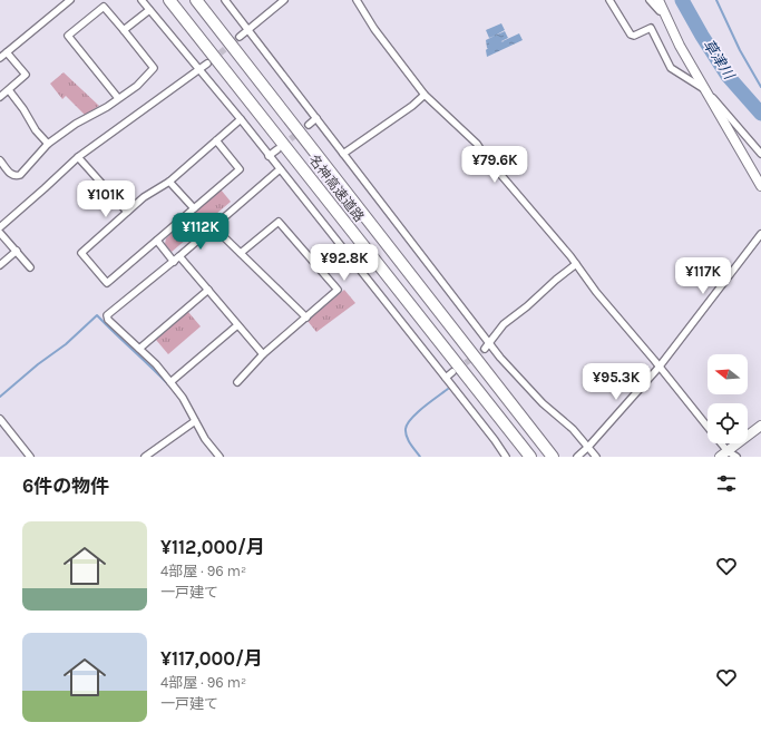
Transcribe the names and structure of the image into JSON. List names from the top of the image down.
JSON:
{
  "streets": {
    "highway": ["名神高速道路"]
  },
  "water": ["草津川"],
  "north": "left",
  "page": {
    "price": [
      "¥79.6K",
      "¥101K",
      "¥112K",
      "¥92.8K",
      "¥117K",
      "¥95.3K"
    ],
    "heading": "6件の物件",
    "list": [
      {
        "name": "¥112,000/月",
        "note": "4部屋 · 96 m² · 一戸建て"
      },
      {
        "name": "¥117,000/月",
        "note": "4部屋 · 96 m² · 一戸建て"
      }
    ]
  }
}
